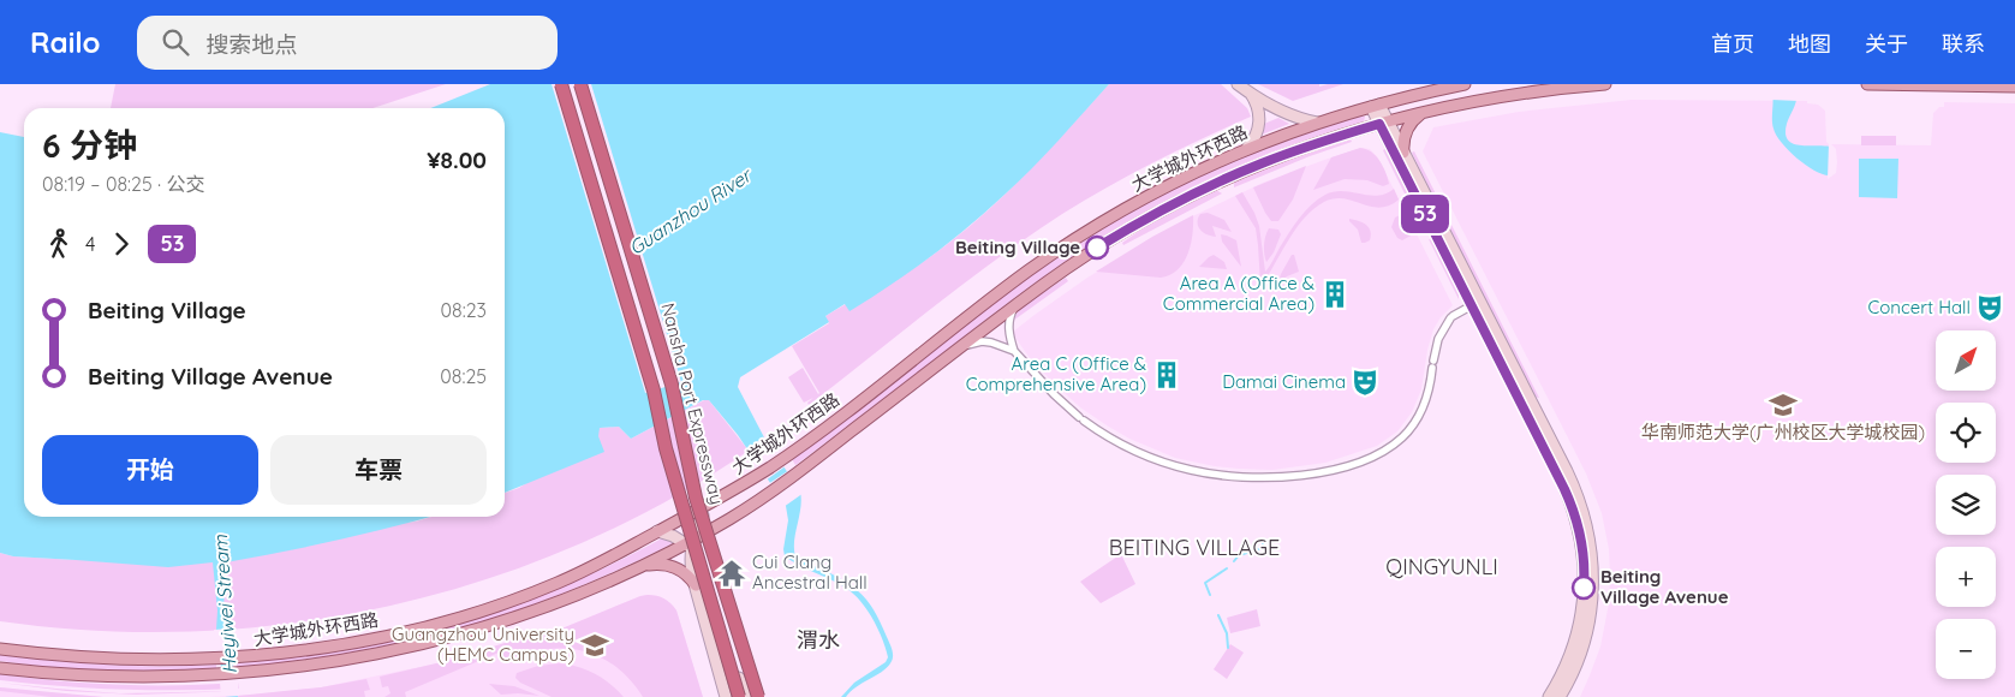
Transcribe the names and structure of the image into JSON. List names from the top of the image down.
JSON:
{
  "streets": {
    "highway": ["Nansha Port Expressway"],
    "main road": ["大学城外环西路"]
  },
  "districts": ["BEITING VILLAGE", "QINGYUNLI", "渭水"],
  "water": ["Guanzhou River", "Heyiwei Stream"],
  "places": {
    "other": ["Beiting Village", "Beiting Village Avenue"],
    "building": ["Area A (Office & Commercial Area)", "Area C (Office & Comprehensive Area)"],
    "theatre": ["Concert Hall", "Damai Cinema"],
    "school or university": ["华南师范大学(广州校区大学城校园)", "Guangzhou University (HEMC Campus)"],
    "temple": ["Cui Clang Ancestral Hall"]
  },
  "lines": ["bus line 53"],
  "north": "top right",
  "page": {
    "header": "Railo",
    "search": "搜索地点",
    "nav": [
      "首页",
      "地图",
      "关于",
      "联系"
    ],
    "on_map": "53",
    "heading": ["6 分钟", "08:19 – 08:25 · 公交", "¥8.00"],
    "legs": ["4", "53"],
    "list": [
      {
        "name": "Beiting Village",
        "value": "08:23"
      },
      {
        "name": "Beiting Village Avenue",
        "value": "08:25"
      }
    ],
    "map_buttons": ["+", "−"],
    "buttons": ["开始", "车票"]
  }
}
